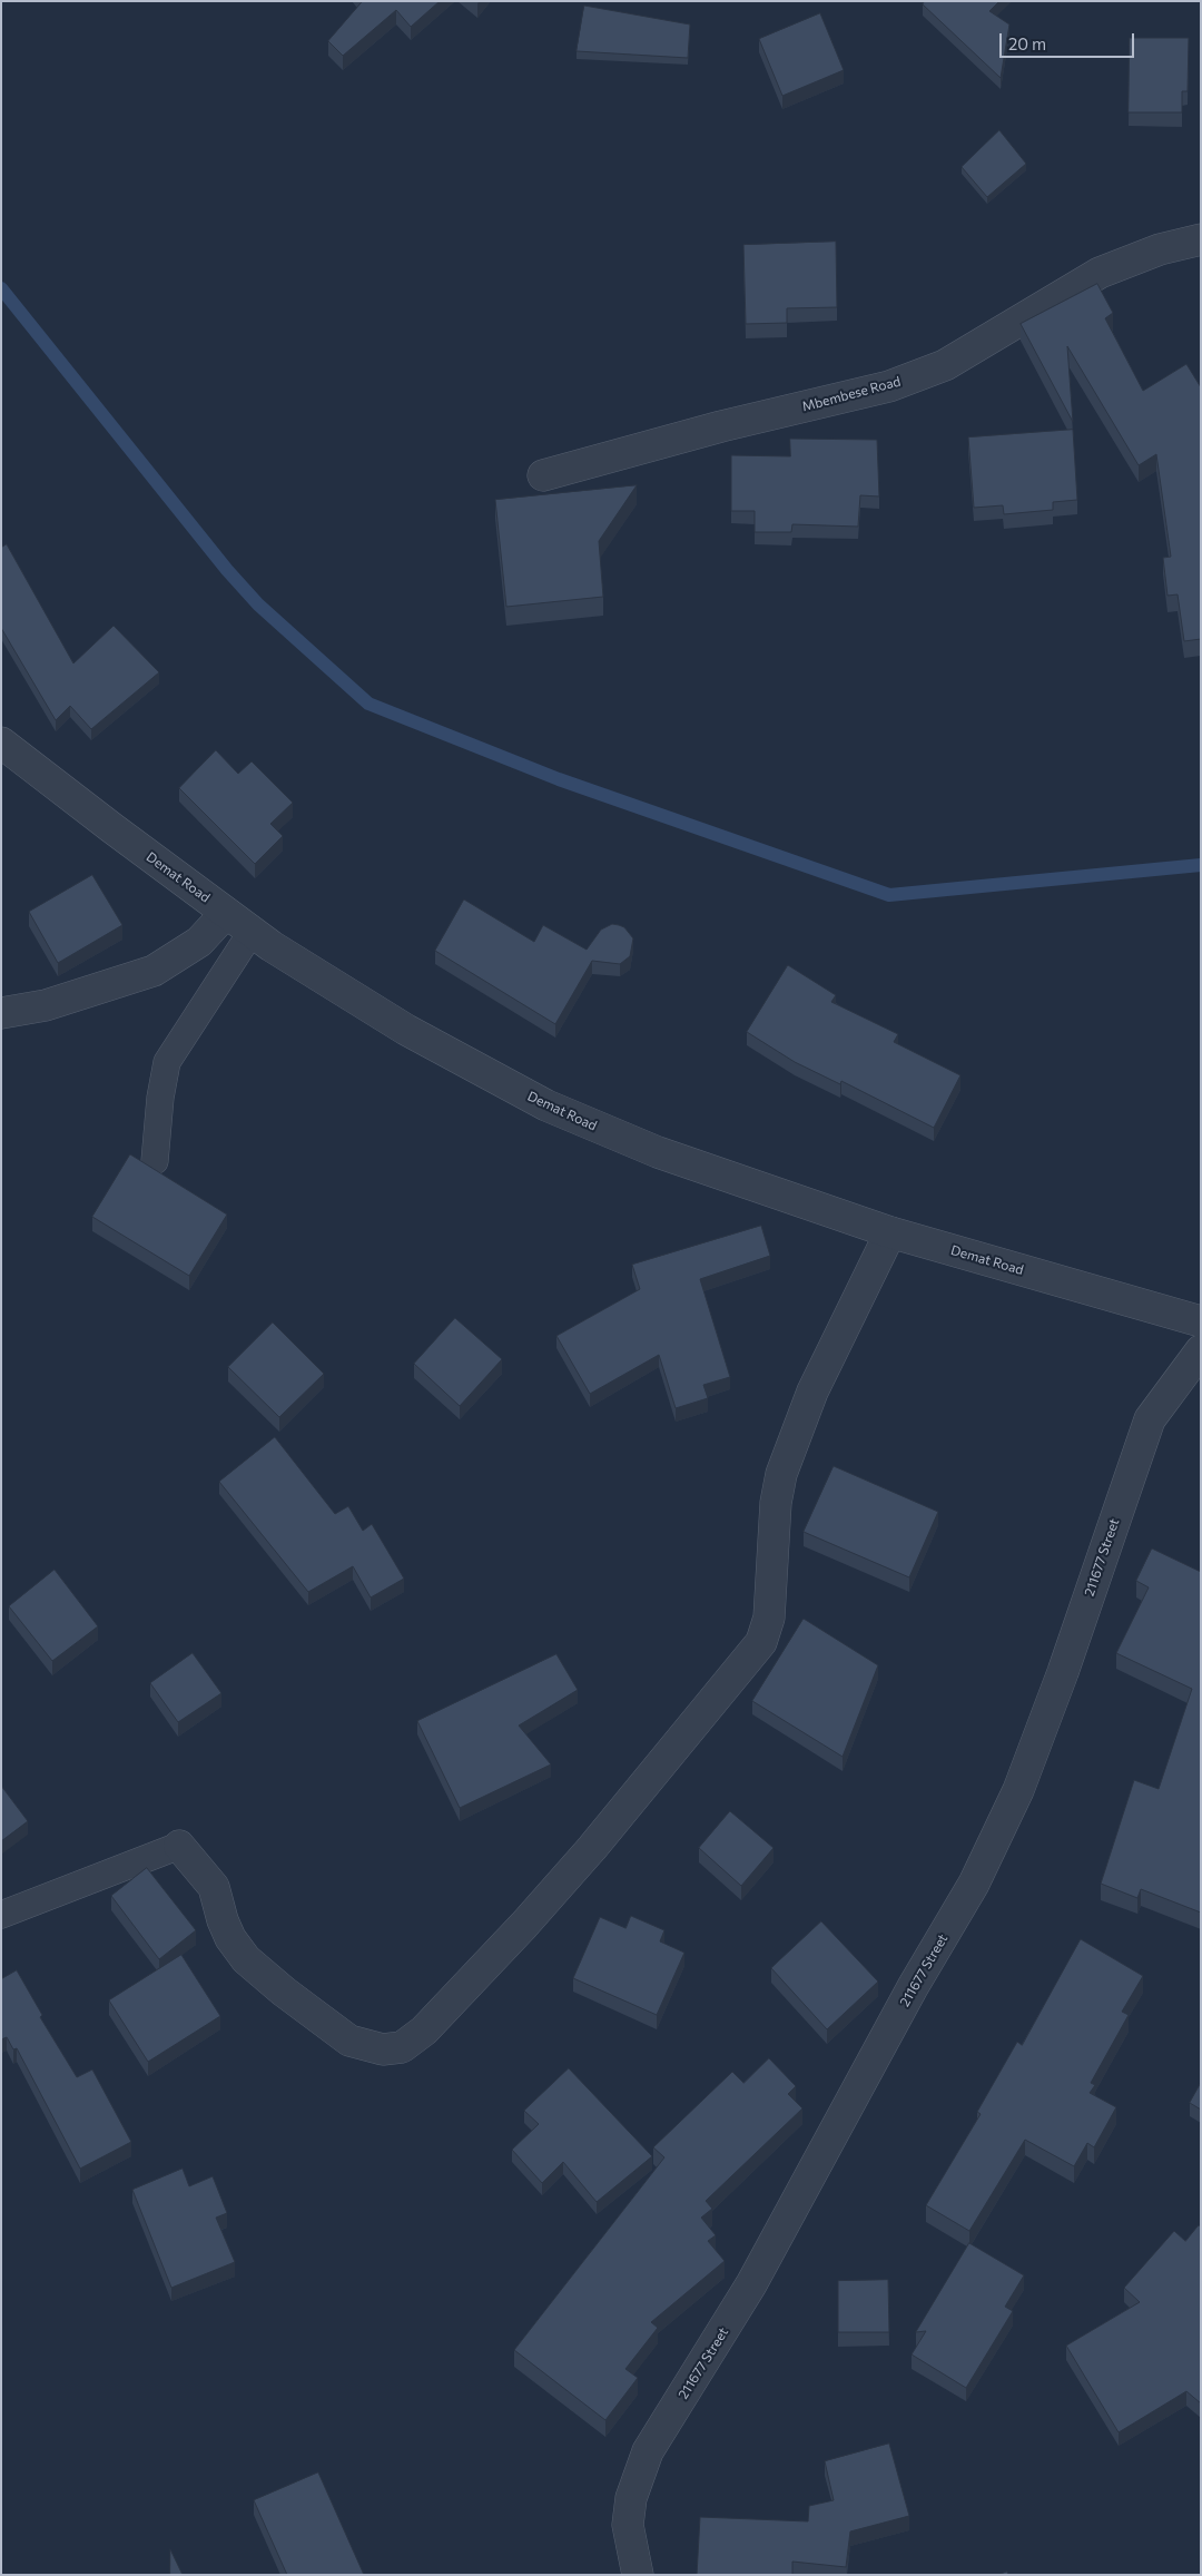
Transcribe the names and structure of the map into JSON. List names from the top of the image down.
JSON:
{
  "streets": {
    "street": ["Mbembese Road", "Demat Road", "211677 Street"]
  },
  "scale_bar": "20 m"
}
